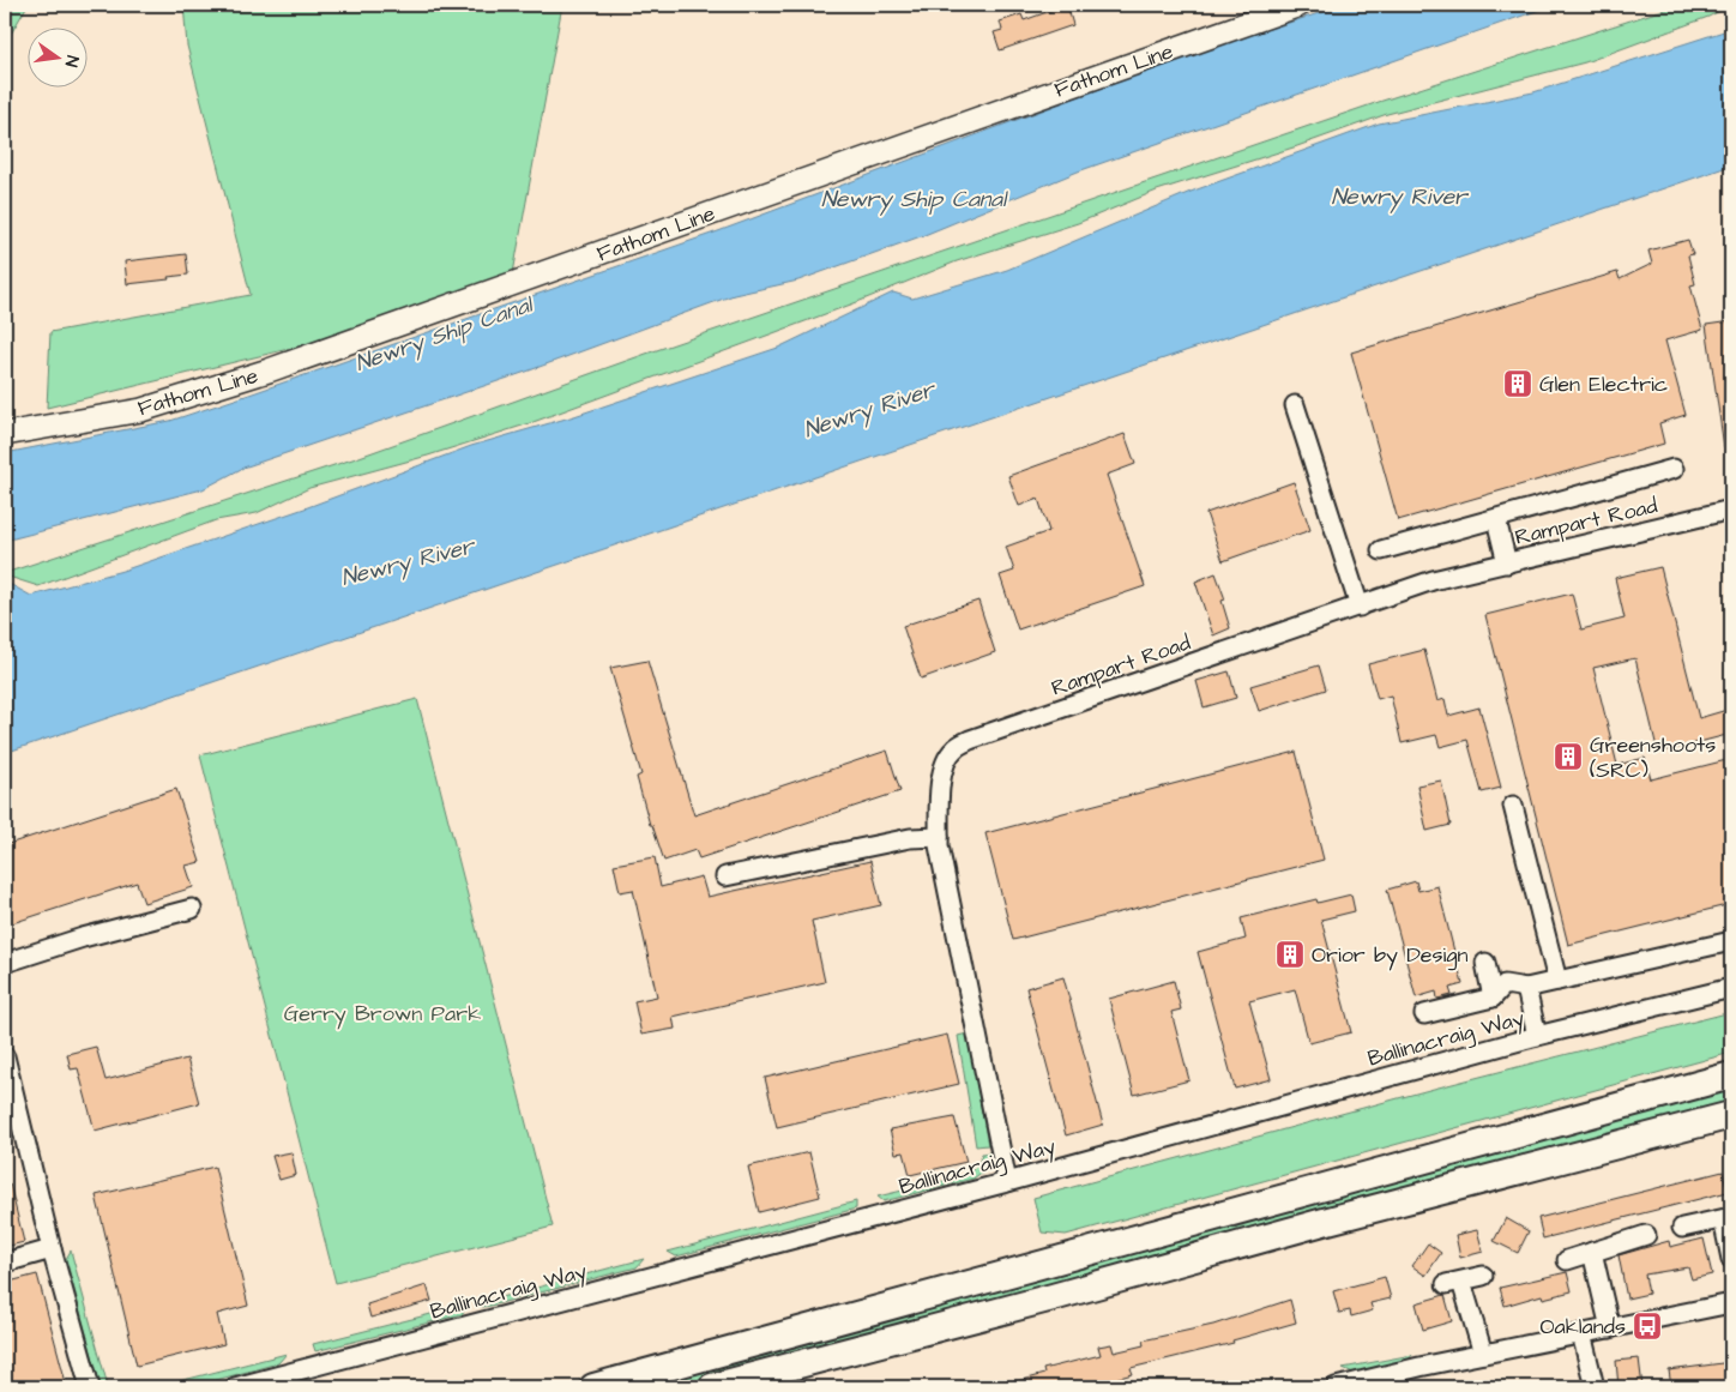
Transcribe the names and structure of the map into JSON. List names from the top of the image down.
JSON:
{
  "streets": {
    "main road": ["Fathom Line"],
    "street": ["Rampart Road", "Ballinacraig Way"]
  },
  "crossings": [
    ["Rampart Road", "Ballinacraig Way"]
  ],
  "water": ["Newry River", "Newry Ship Canal"],
  "parks": ["Gerry Brown Park"],
  "places": {
    "building": ["Glen Electric", "Greenshoots (SRC)", "Orior by Design"],
    "bus stop": ["Oaklands"]
  },
  "north": "right"
}
